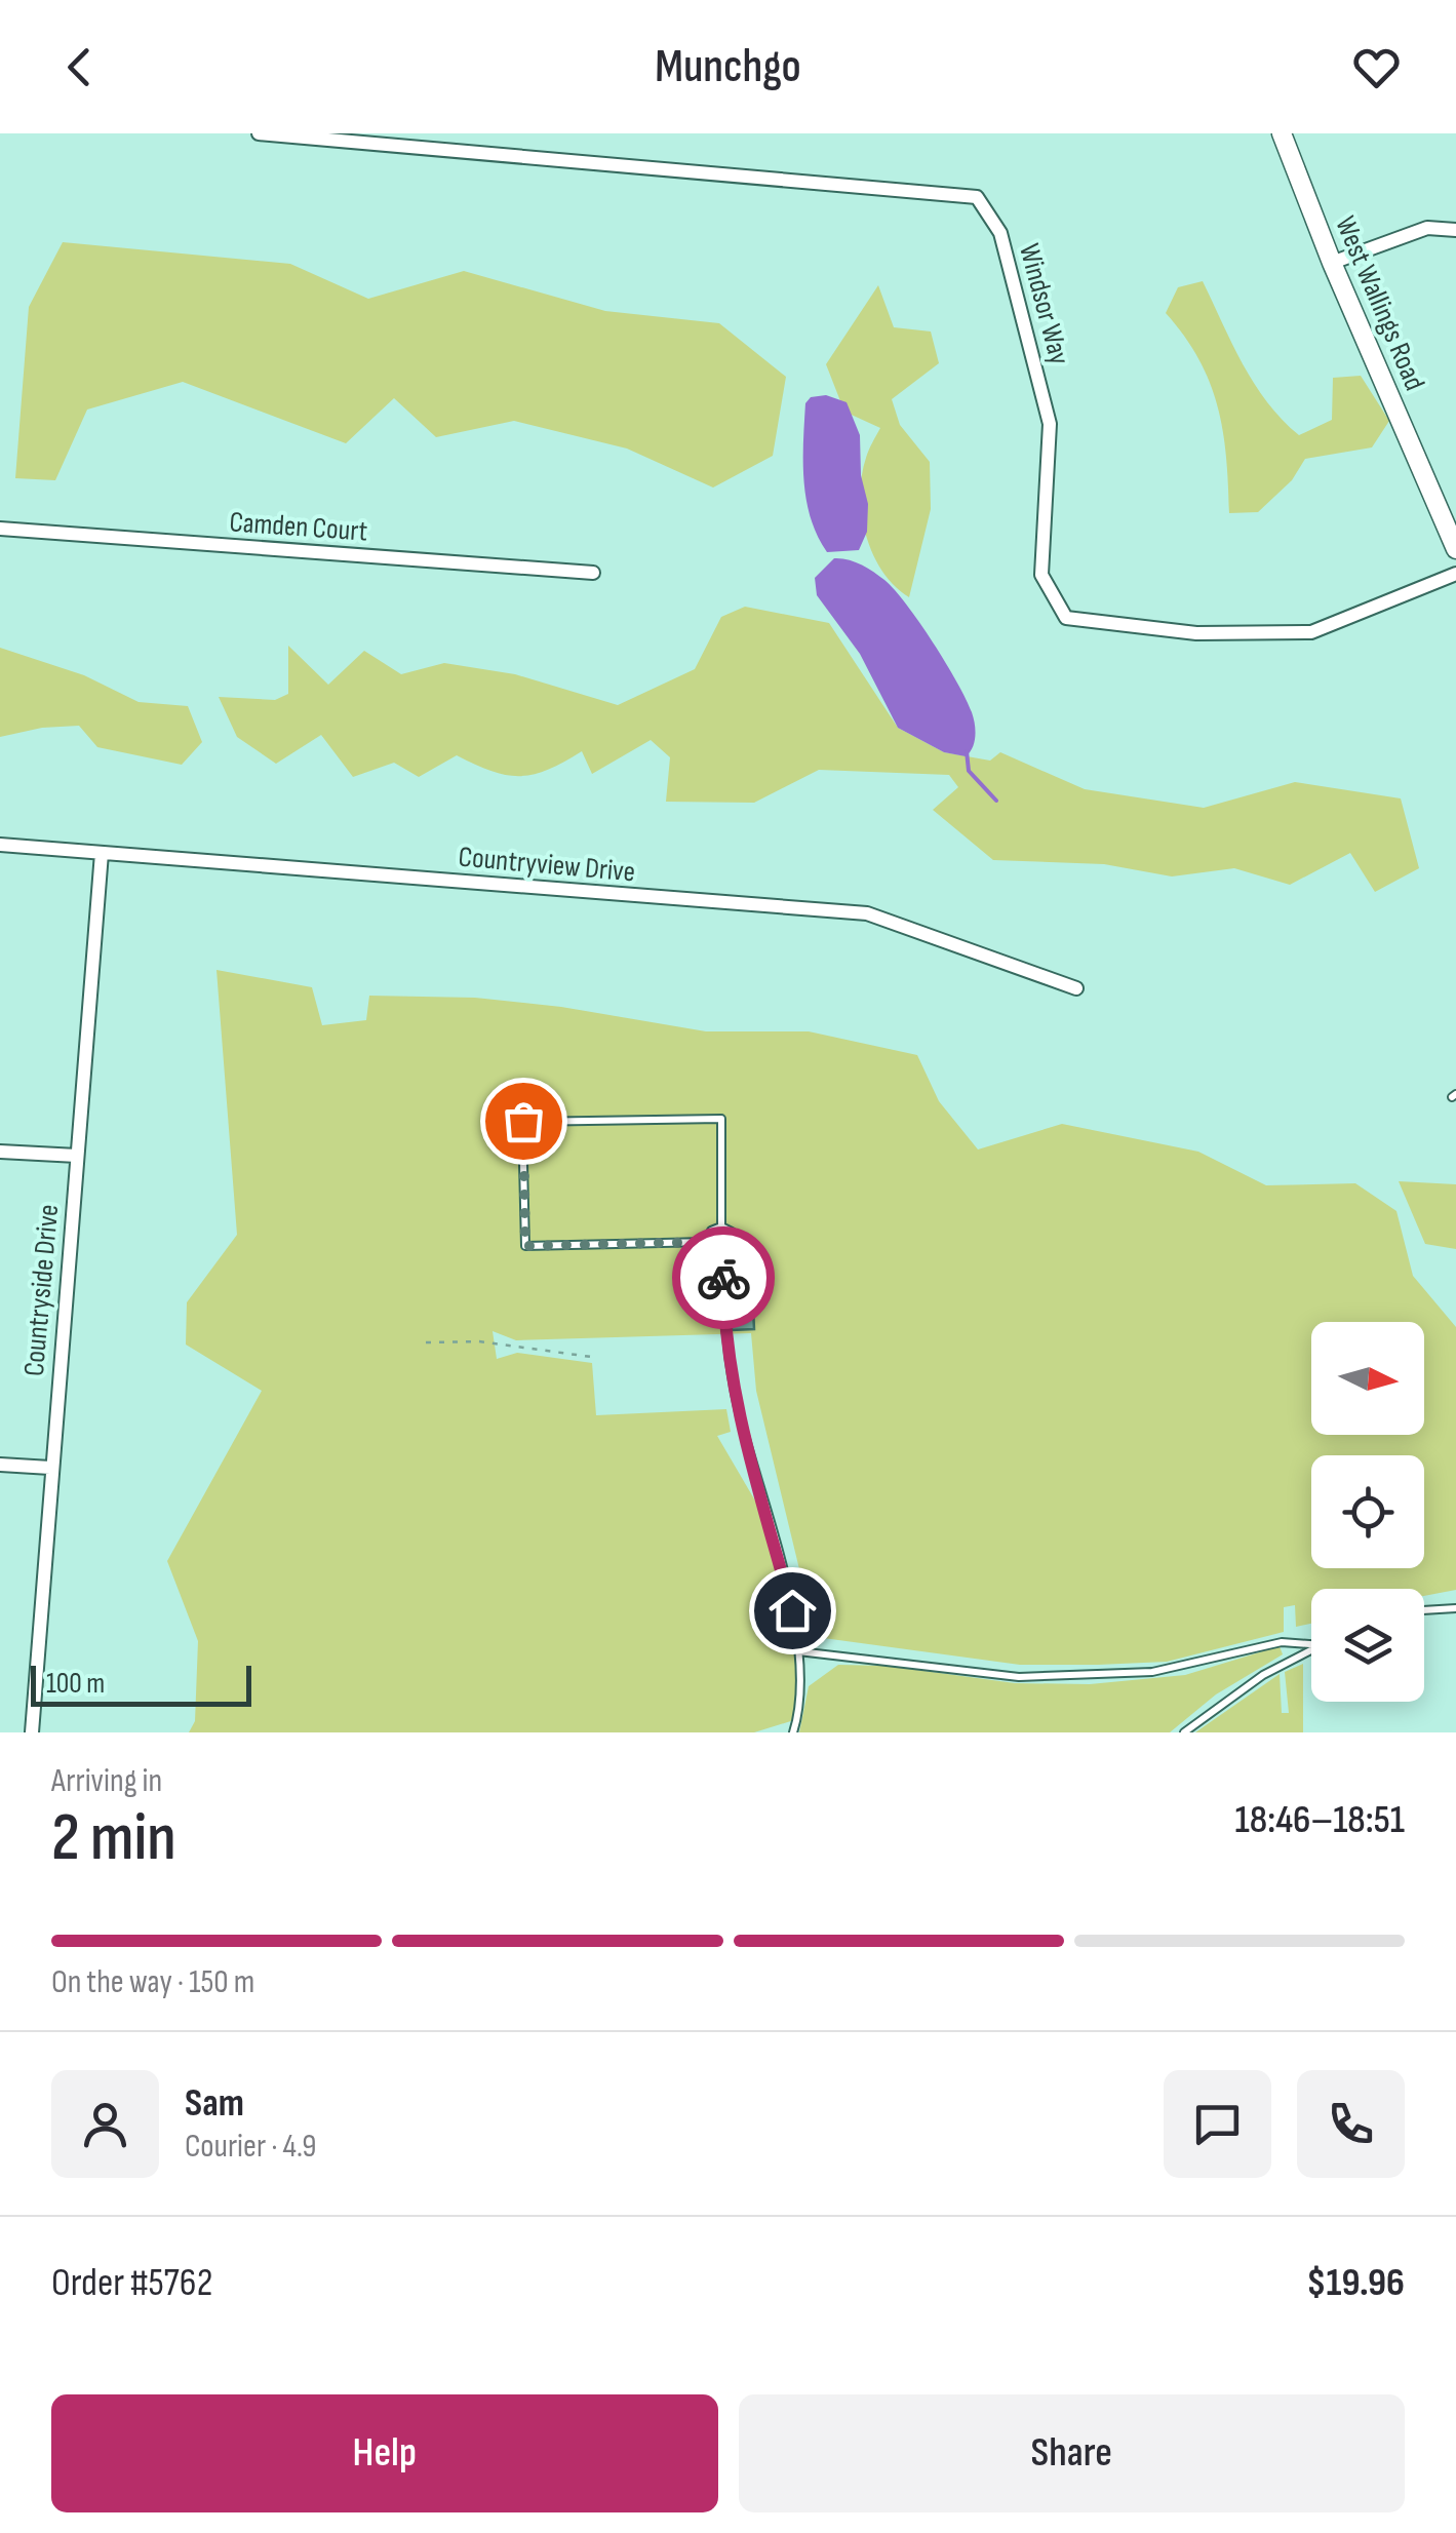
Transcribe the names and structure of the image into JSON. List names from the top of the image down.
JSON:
{
  "streets": {
    "street": [
      "West Wallings Road",
      "Windsor Way",
      "Camden Court",
      "Countryview Drive",
      "Countryside Drive"
    ]
  },
  "crossings": [
    ["Countryview Drive", "Countryside Drive"]
  ],
  "scale_bar": "100 m",
  "north": "right",
  "page": {
    "header": "Munchgo",
    "scale": "100 m",
    "heading": ["2 min", "Arriving in", "18:46–18:51"],
    "panel": [
      "Sam",
      "Courier · 4.9",
      "Order #5762",
      "$19.96"
    ],
    "bar": "On the way · 150 m",
    "buttons": ["Help", "Share"]
  }
}
